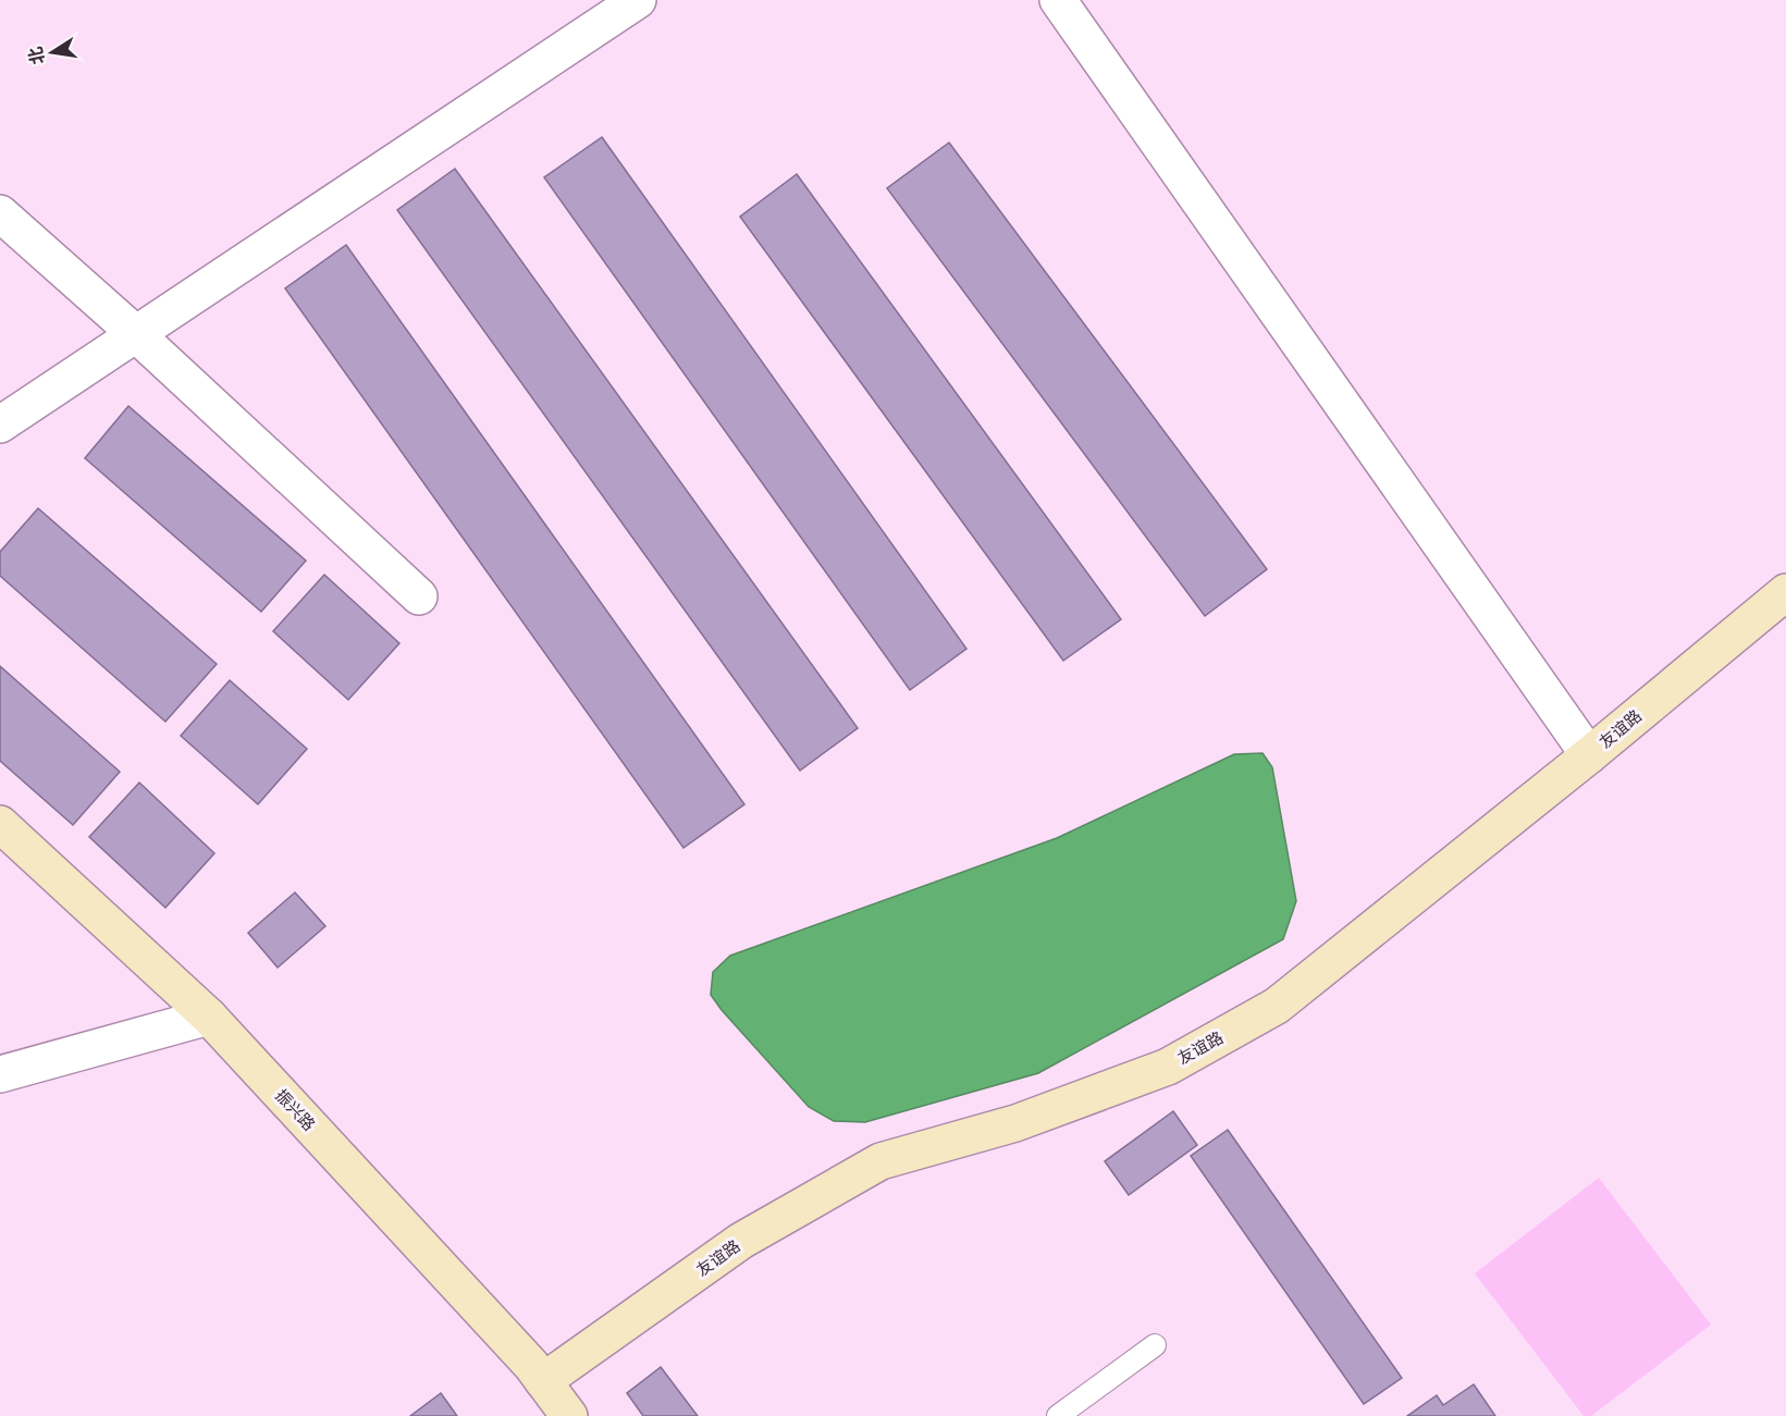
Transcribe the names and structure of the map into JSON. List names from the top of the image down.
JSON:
{
  "streets": {
    "street": ["友谊路", "振兴路"]
  },
  "crossings": [
    ["友谊路", "振兴路"]
  ],
  "north": "left"
}
